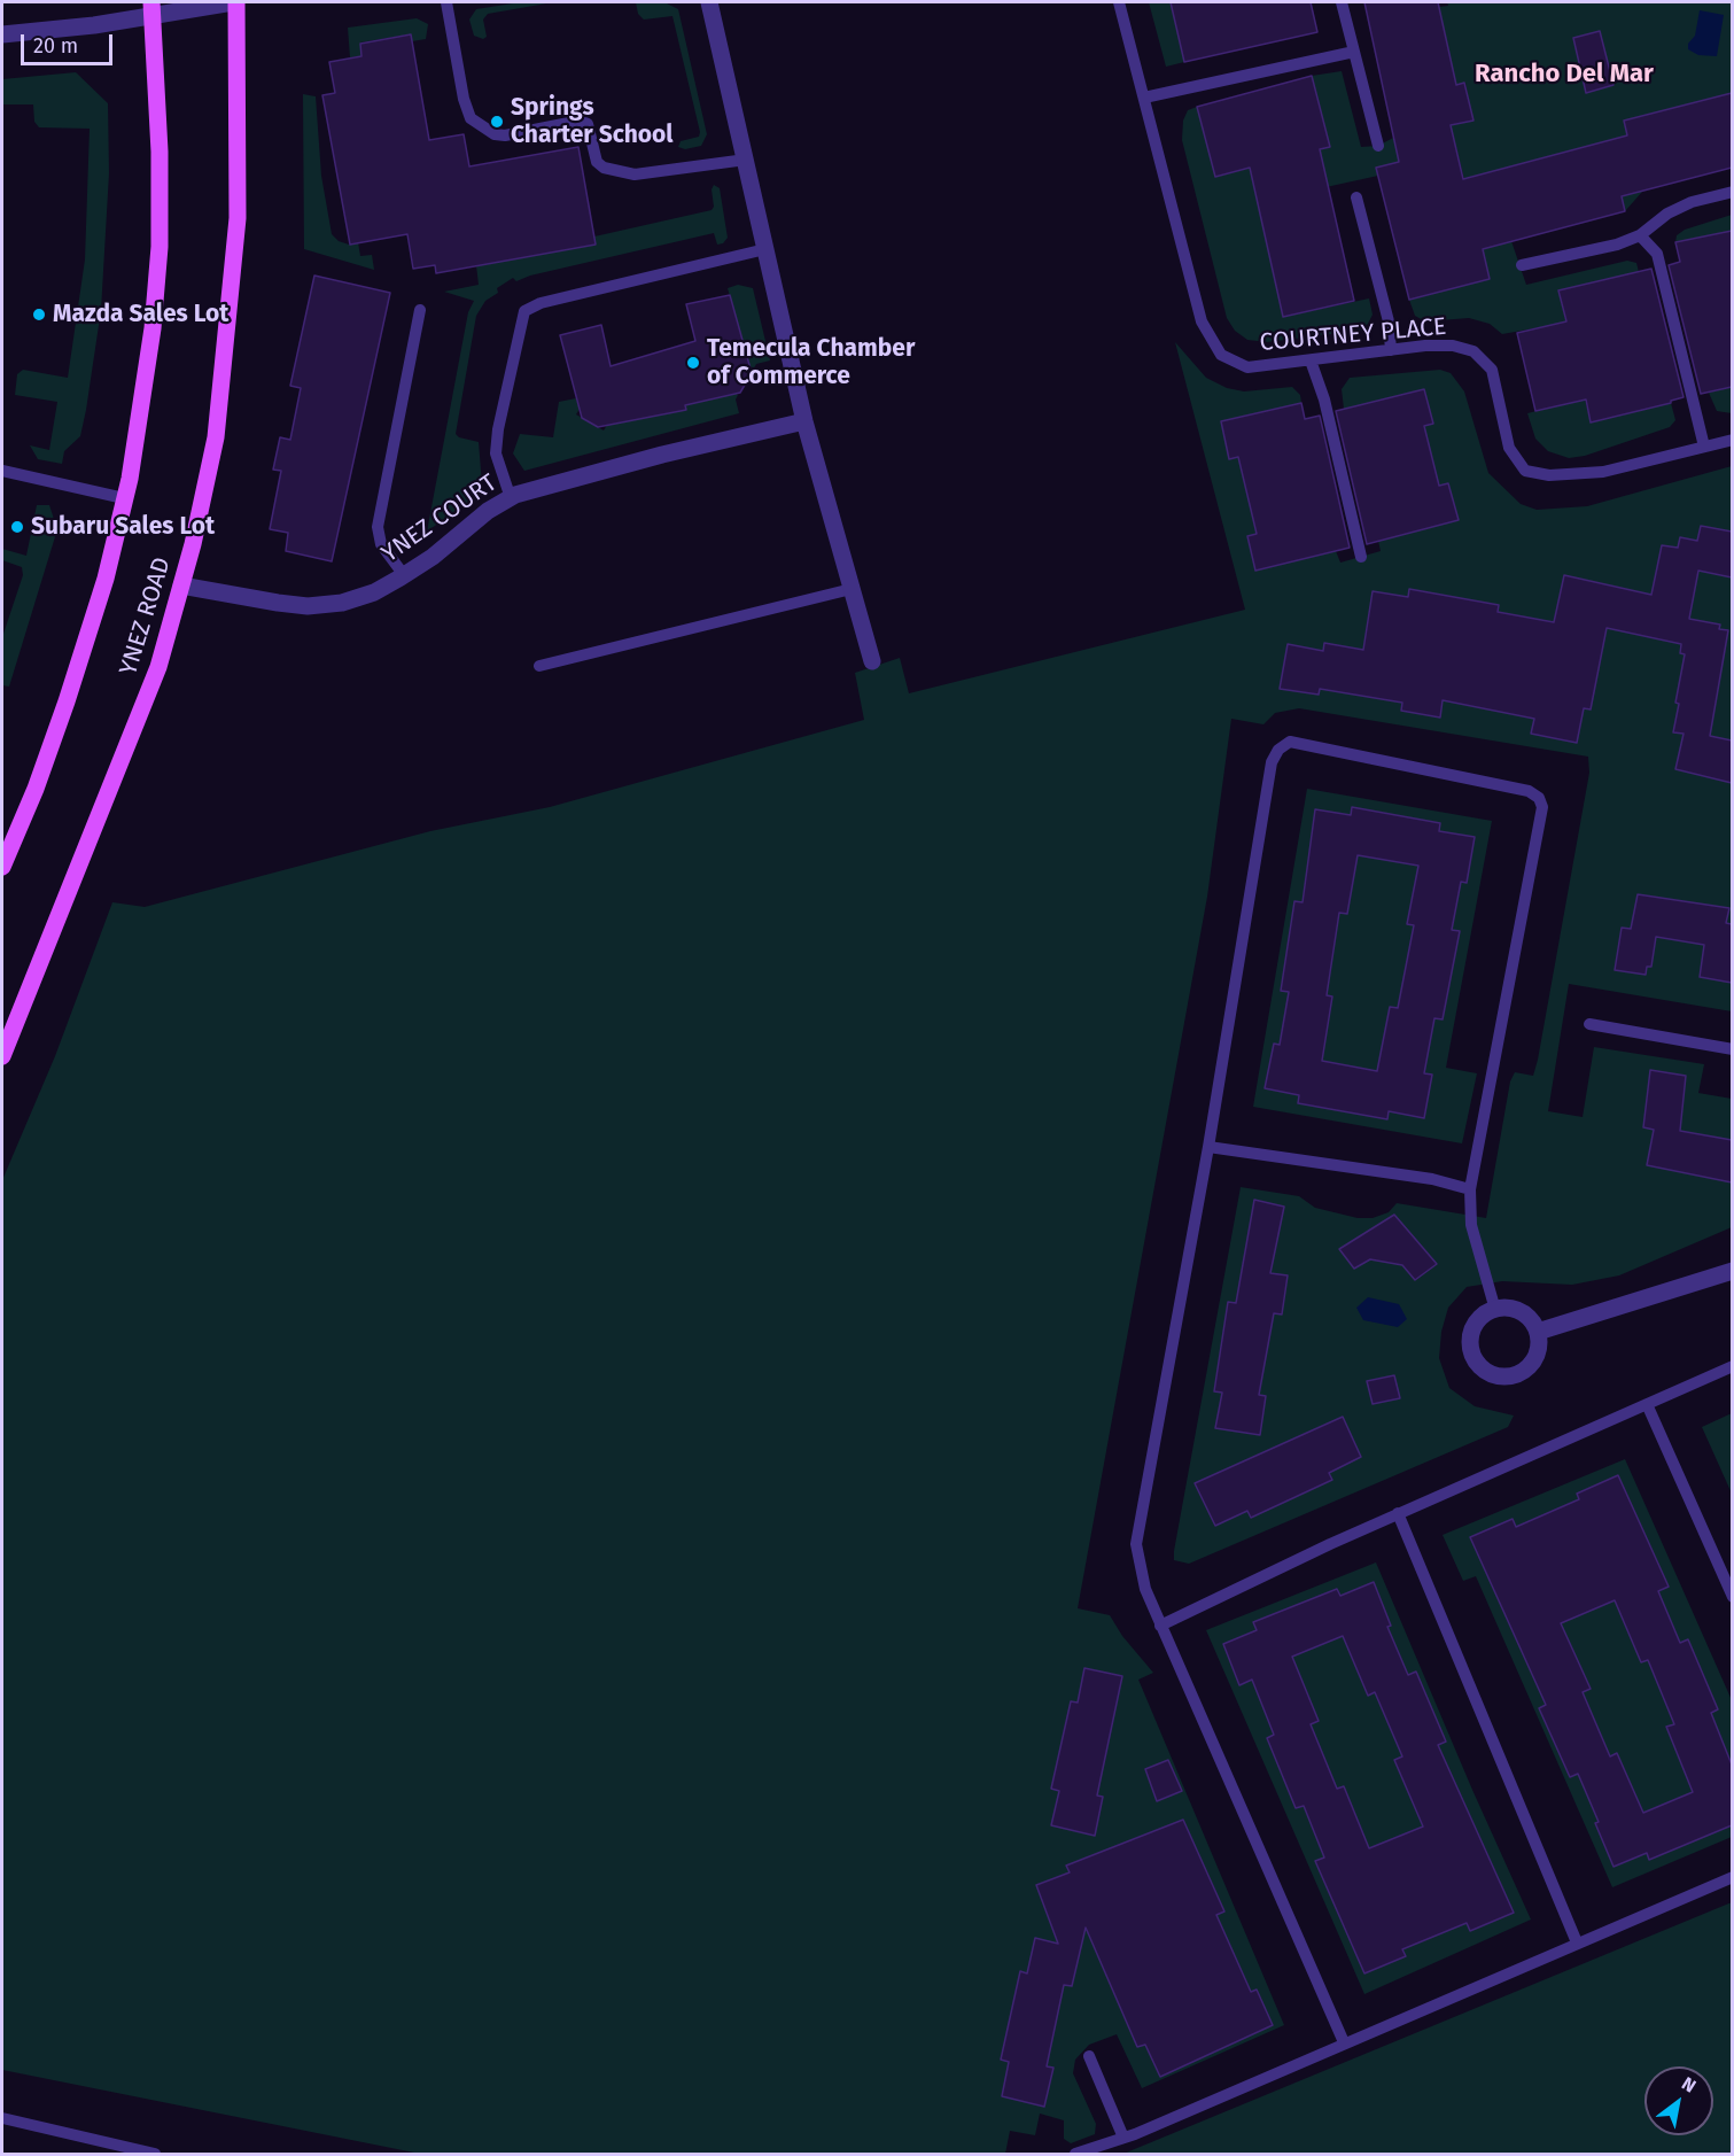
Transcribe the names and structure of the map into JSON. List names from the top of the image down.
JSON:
{
  "streets": {
    "main road": ["YNEZ ROAD"],
    "street": ["YNEZ COURT"],
    "lane": ["COURTNEY PLACE"]
  },
  "crossings": [
    ["YNEZ COURT", "YNEZ ROAD"]
  ],
  "districts": ["Rancho Del Mar"],
  "places": [
    "Springs Charter School",
    "Mazda Sales Lot",
    "Temecula Chamber of Commerce",
    "Subaru Sales Lot"
  ],
  "scale_bar": "20 m",
  "north": "top right"
}
